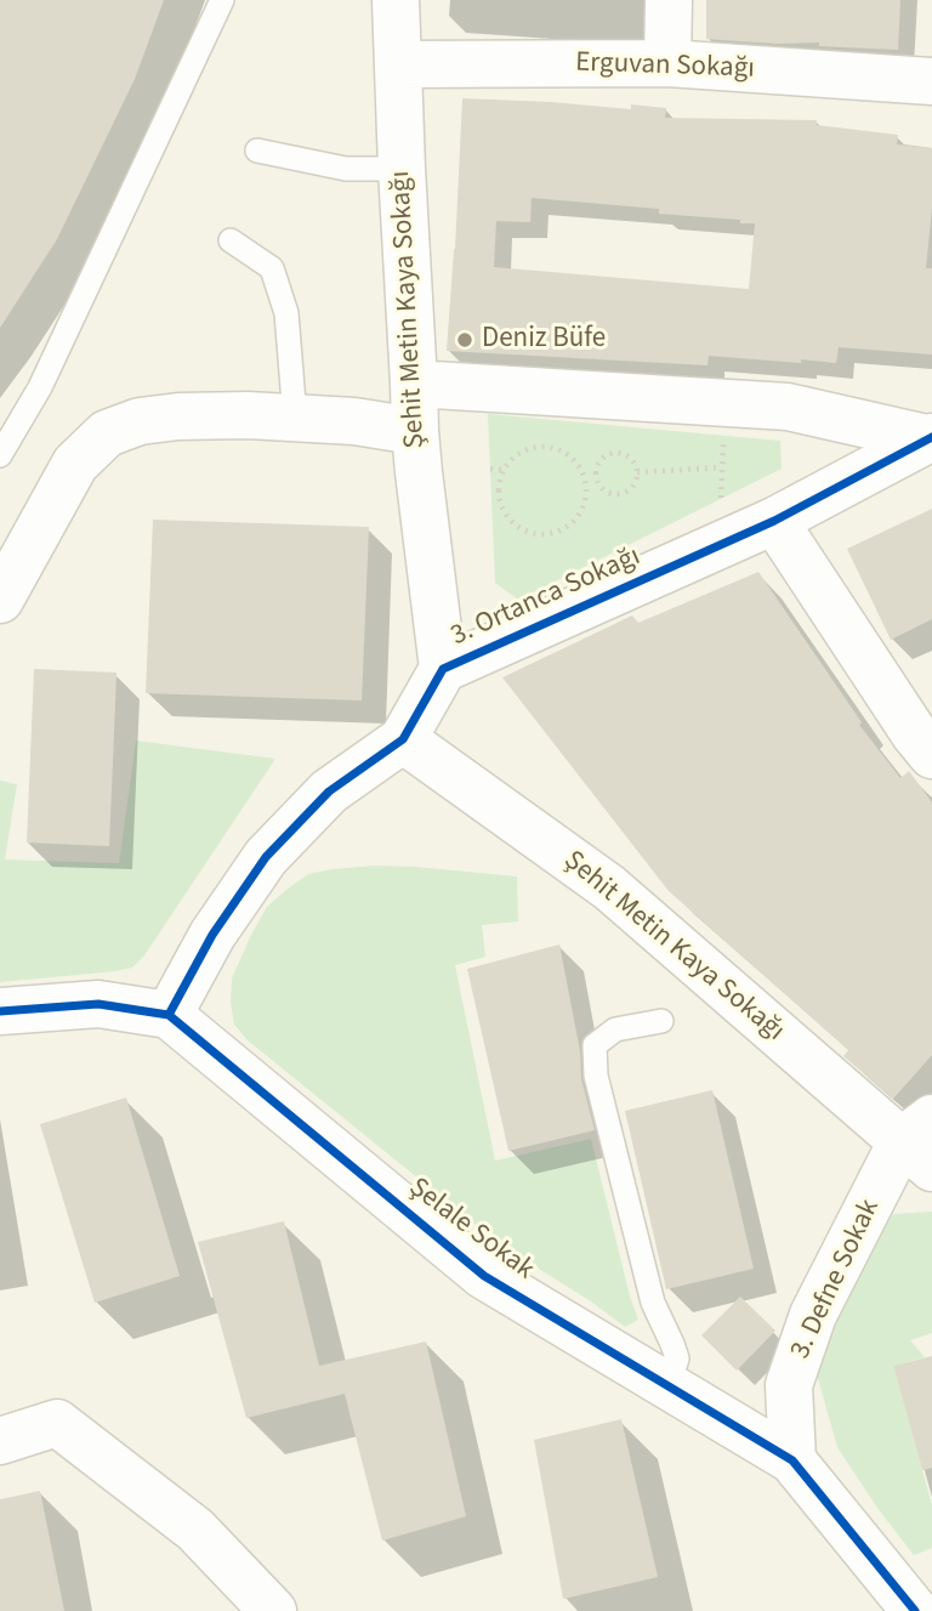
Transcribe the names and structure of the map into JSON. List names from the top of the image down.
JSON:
{
  "streets": {
    "street": [
      "Erguvan Sokağı",
      "Şehit Metin Kaya Sokağı",
      "3. Ortanca Sokağı",
      "Şelale Sokak",
      "3. Defne Sokak"
    ]
  },
  "crossings": [
    ["Erguvan Sokağı", "Şehit Metin Kaya Sokağı"],
    ["Şehit Metin Kaya Sokağı", "3. Ortanca Sokağı"],
    ["Şehit Metin Kaya Sokağı", "3. Defne Sokak"],
    ["3. Ortanca Sokağı", "Şelale Sokak"],
    ["Şelale Sokak", "3. Defne Sokak"]
  ],
  "places": ["Deniz Büfe"]
}
